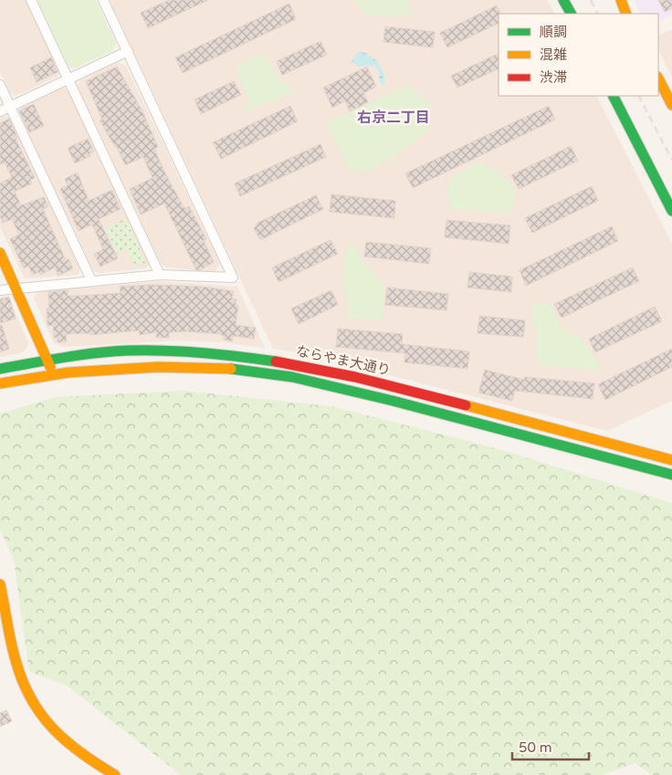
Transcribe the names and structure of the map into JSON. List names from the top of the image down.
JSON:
{
  "streets": {
    "street": ["ならやま大通り"]
  },
  "districts": ["右京二丁目"],
  "legend": ["順調", "混雑", "渋滞"],
  "scale_bar": "50 m"
}
